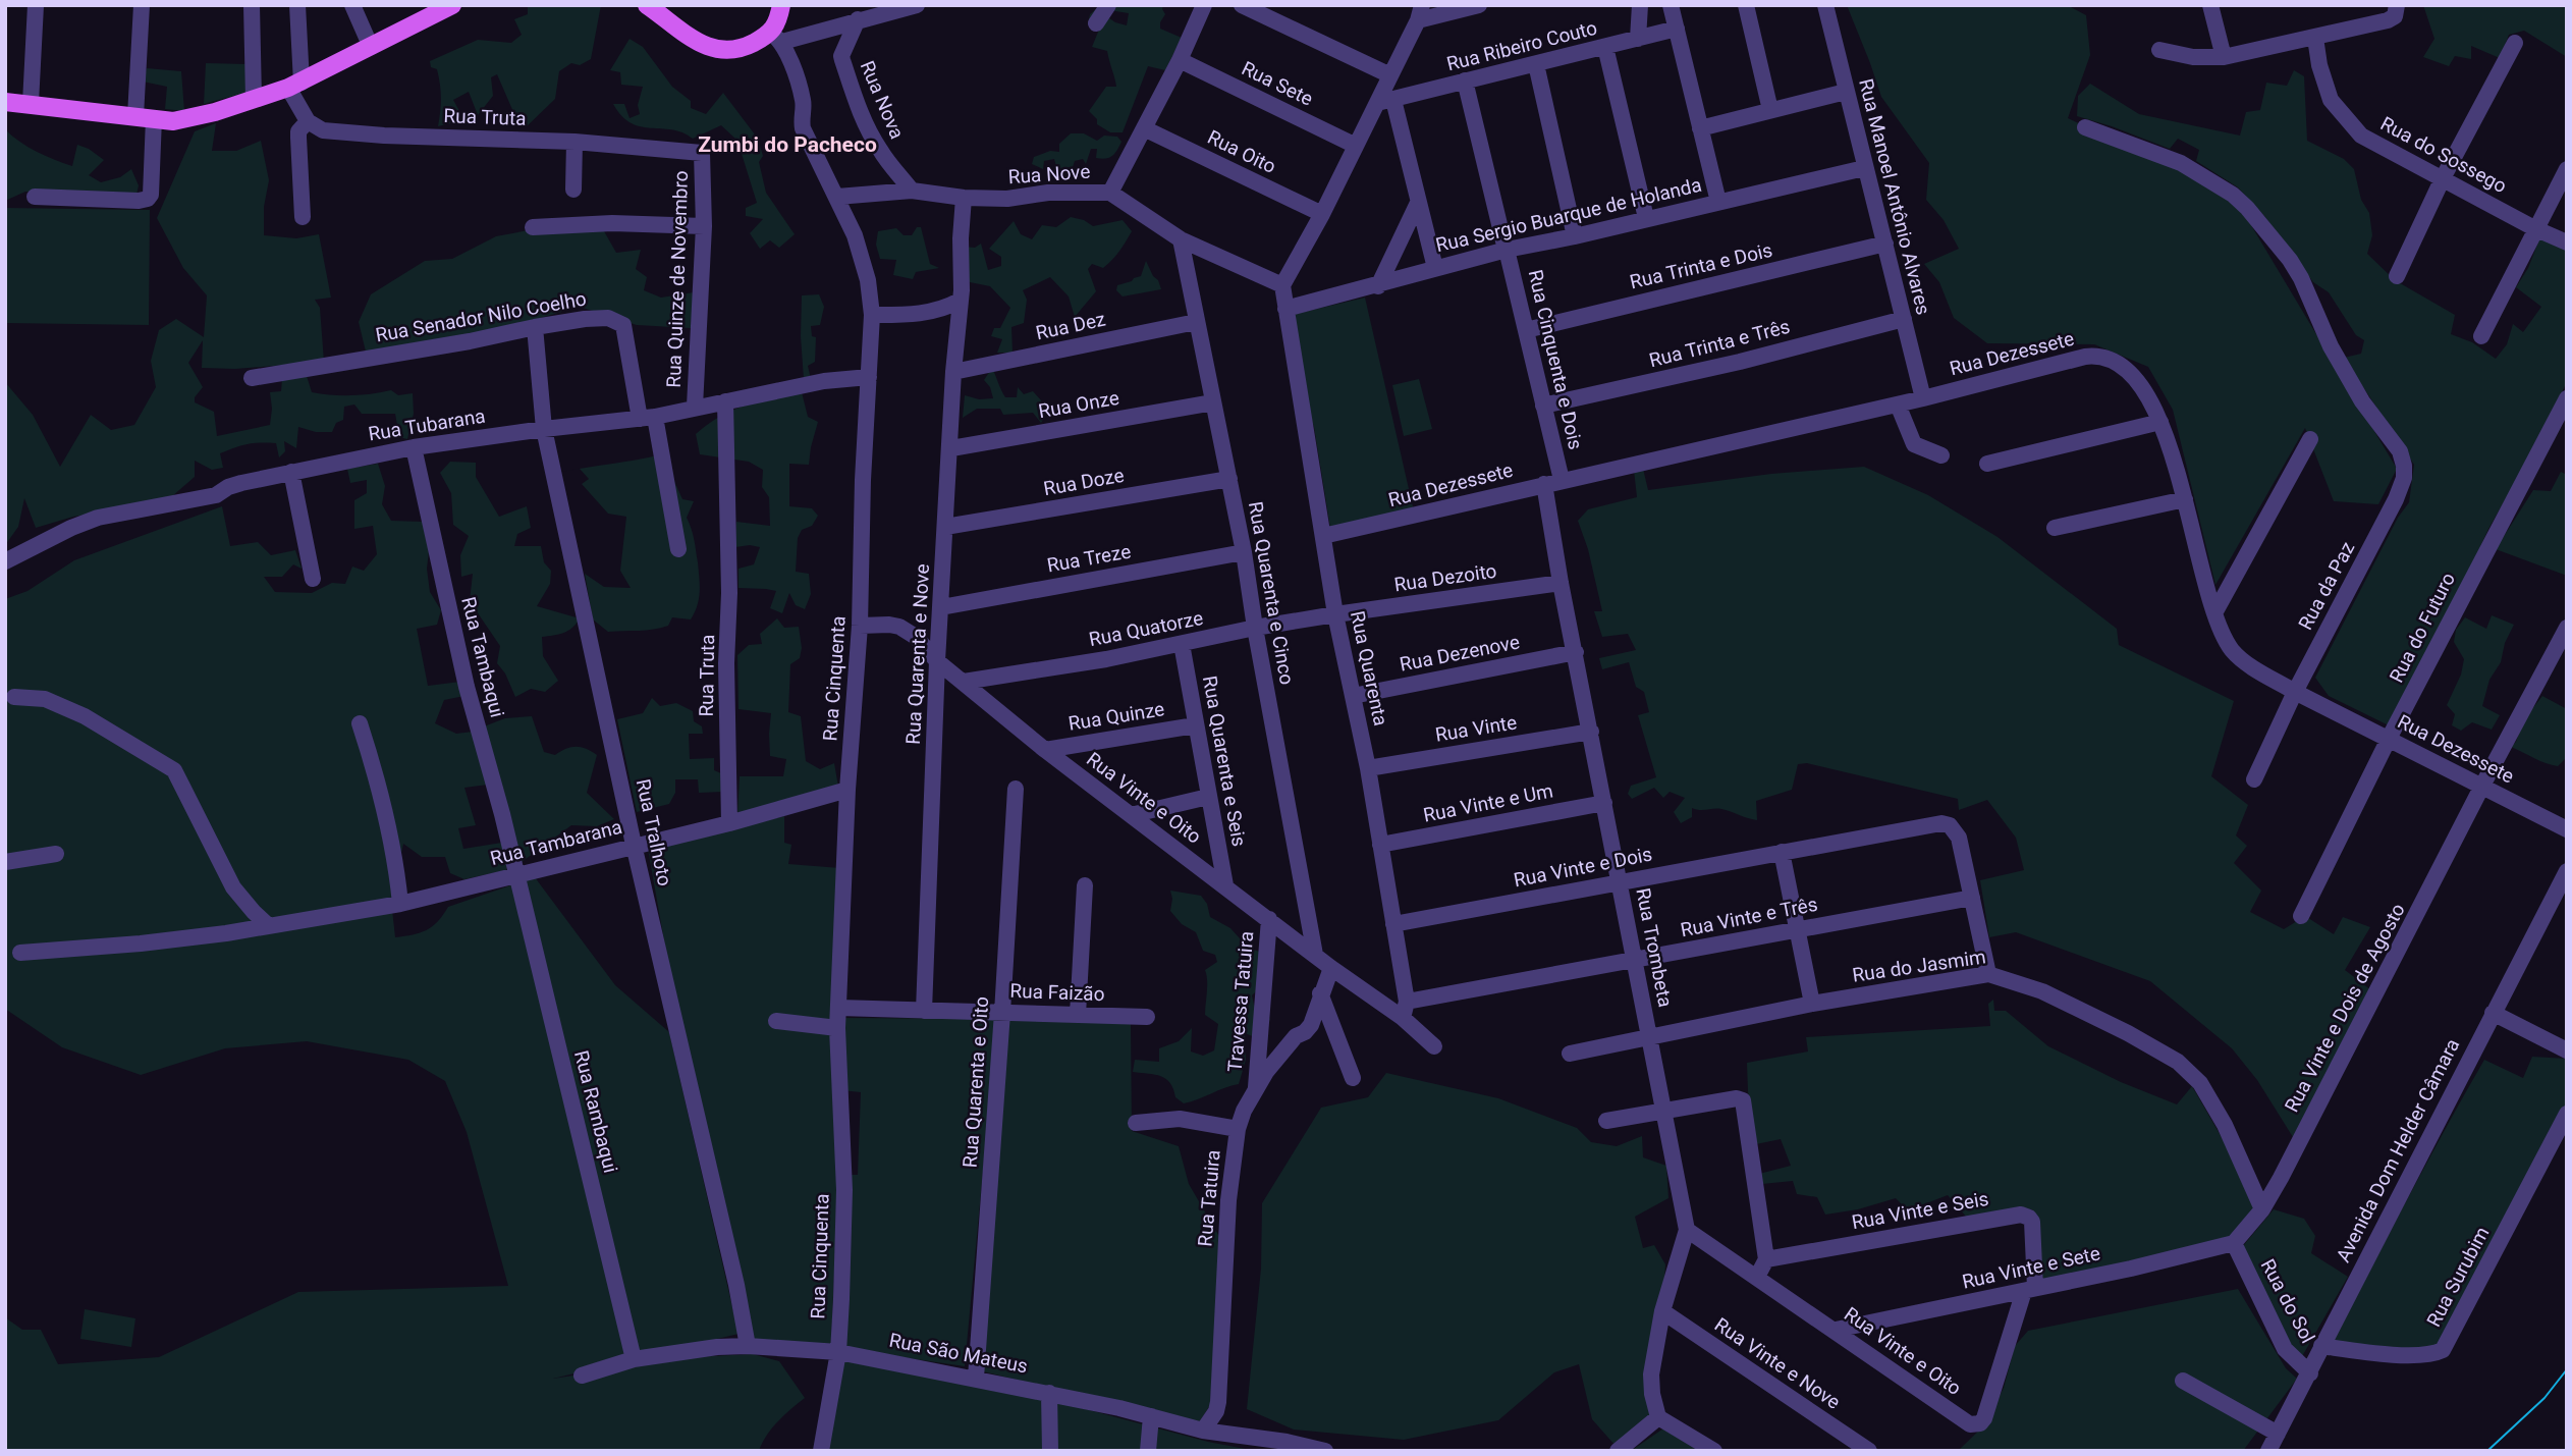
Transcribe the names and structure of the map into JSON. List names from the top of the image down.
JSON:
{
  "streets": {
    "street": [
      "Rua Ribeiro Couto",
      "Rua Sete",
      "Rua Nova",
      "Rua Truta",
      "Rua Oito",
      "Rua do Sossego",
      "Rua Nove",
      "Rua Manoel Antônio Alvares",
      "Rua Sergio Buarque de Holanda",
      "Rua Trinta e Dois",
      "Rua Quinze de Novembro",
      "Rua Senador Nilo Coelho",
      "Rua Dez",
      "Rua Trinta e Três",
      "Rua Dezessete",
      "Rua Cinquenta e Dois",
      "Rua Onze",
      "Rua Tubarana",
      "Rua Doze",
      "Rua Treze",
      "Rua Dezoito",
      "Rua da Paz",
      "Rua Quarenta e Cinco",
      "Rua do Futuro",
      "Rua Quatorze",
      "Rua Dezenove",
      "Rua Quarenta e Nove",
      "Rua Tambaqui",
      "Rua Quarenta",
      "Rua Cinquenta",
      "Rua Quinze",
      "Rua Vinte",
      "Rua Quarenta e Seis",
      "Rua Vinte e Oito",
      "Rua Vinte e Um",
      "Rua Tralhoto",
      "Rua Tambarana",
      "Rua Vinte e Dois",
      "Rua Vinte e Três",
      "Rua Trombeta",
      "Rua do Jasmim",
      "Rua Faizão",
      "Travessa Tatuira",
      "Rua Vinte e Dois de Agosto",
      "Rua Quarenta e Oito",
      "Rua Rambaqui",
      "Avenida Dom Helder Câmara",
      "Rua Tatuira",
      "Rua Vinte e Seis",
      "Rua Vinte e Sete",
      "Rua Surubim",
      "Rua do Sol",
      "Rua São Mateus",
      "Rua Vinte e Nove"
    ]
  },
  "crossings": [
    ["Rua Ribeiro Couto", "Rua Cinquenta e Dois"],
    ["Rua Nova", "Rua Nove"],
    ["Rua Truta", "Rua Quinze de Novembro"],
    ["Rua Truta", "Rua Tubarana"],
    ["Rua Truta", "Rua Tambarana"],
    ["Rua Nove", "Rua Quarenta e Cinco"],
    ["Rua Nove", "Rua Quarenta e Nove"],
    ["Rua Nove", "Rua Quarenta"],
    ["Rua Nove", "Rua Cinquenta"],
    ["Rua Manoel Antônio Alvares", "Rua Sergio Buarque de Holanda"],
    ["Rua Manoel Antônio Alvares", "Rua Trinta e Dois"],
    ["Rua Manoel Antônio Alvares", "Rua Trinta e Três"],
    ["Rua Manoel Antônio Alvares", "Rua Dezessete"],
    ["Rua Sergio Buarque de Holanda", "Rua Cinquenta e Dois"],
    ["Rua Sergio Buarque de Holanda", "Rua Quarenta"],
    ["Rua Trinta e Dois", "Rua Cinquenta e Dois"],
    ["Rua Quinze de Novembro", "Rua Tubarana"],
    ["Rua Senador Nilo Coelho", "Rua Tubarana"],
    ["Rua Senador Nilo Coelho", "Rua Tralhoto"],
    ["Rua Dez", "Rua Quarenta e Cinco"],
    ["Rua Dez", "Rua Quarenta e Nove"],
    ["Rua Trinta e Três", "Rua Cinquenta e Dois"],
    ["Rua Dezessete", "Rua Cinquenta e Dois"],
    ["Rua Dezessete", "Rua da Paz"],
    ["Rua Dezessete", "Rua do Futuro"],
    ["Rua Dezessete", "Rua Quarenta"],
    ["Rua Dezessete", "Rua Trombeta"],
    ["Rua Dezessete", "Rua Vinte e Dois de Agosto"],
    ["Rua Onze", "Rua Quarenta e Cinco"],
    ["Rua Onze", "Rua Quarenta e Nove"],
    ["Rua Tubarana", "Rua Tambaqui"],
    ["Rua Tubarana", "Rua Cinquenta"],
    ["Rua Tubarana", "Rua Tralhoto"],
    ["Rua Doze", "Rua Quarenta e Cinco"],
    ["Rua Doze", "Rua Quarenta e Nove"],
    ["Rua Treze", "Rua Quarenta e Cinco"],
    ["Rua Treze", "Rua Quarenta e Nove"],
    ["Rua Dezoito", "Rua Quatorze"],
    ["Rua Dezoito", "Rua Quarenta"],
    ["Rua Dezoito", "Rua Trombeta"],
    ["Rua Quarenta e Cinco", "Rua Quatorze"],
    ["Rua Quarenta e Cinco", "Rua Vinte e Oito"],
    ["Rua Quatorze", "Rua Quarenta"],
    ["Rua Quatorze", "Rua Quarenta e Seis"],
    ["Rua Quatorze", "Rua Vinte e Oito"],
    ["Rua Dezenove", "Rua Quarenta"],
    ["Rua Dezenove", "Rua Trombeta"],
    ["Rua Quarenta e Nove", "Rua Vinte e Oito"],
    ["Rua Quarenta e Nove", "Rua Faizão"],
    ["Rua Tambaqui", "Rua Tambarana"],
    ["Rua Tambaqui", "Rua Rambaqui"],
    ["Rua Quarenta", "Rua Vinte"],
    ["Rua Quarenta", "Rua Vinte e Oito"],
    ["Rua Quarenta", "Rua Vinte e Um"],
    ["Rua Quarenta", "Rua Vinte e Dois"],
    ["Rua Quarenta", "Rua Vinte e Três"],
    ["Rua Cinquenta", "Rua Vinte e Oito"],
    ["Rua Cinquenta", "Rua Tambarana"],
    ["Rua Cinquenta", "Rua Faizão"],
    ["Rua Cinquenta", "Rua São Mateus"],
    ["Rua Quinze", "Rua Quarenta e Seis"],
    ["Rua Quinze", "Rua Vinte e Oito"],
    ["Rua Vinte", "Rua Trombeta"],
    ["Rua Quarenta e Seis", "Rua Vinte e Oito"],
    ["Rua Vinte e Oito", "Rua Vinte e Três"],
    ["Rua Vinte e Oito", "Rua Trombeta"],
    ["Rua Vinte e Oito", "Travessa Tatuira"],
    ["Rua Vinte e Oito", "Rua Tatuira"],
    ["Rua Vinte e Oito", "Rua Vinte e Seis"],
    ["Rua Vinte e Oito", "Rua Vinte e Sete"],
    ["Rua Vinte e Um", "Rua Trombeta"],
    ["Rua Tralhoto", "Rua Tambarana"],
    ["Rua Tralhoto", "Rua São Mateus"],
    ["Rua Tambarana", "Rua Rambaqui"],
    ["Rua Vinte e Dois", "Rua Vinte e Três"],
    ["Rua Vinte e Dois", "Rua Trombeta"],
    ["Rua Vinte e Dois", "Rua do Jasmim"],
    ["Rua Vinte e Três", "Rua Trombeta"],
    ["Rua Trombeta", "Rua do Jasmim"],
    ["Rua Trombeta", "Rua Vinte e Nove"],
    ["Rua do Jasmim", "Rua Vinte e Dois de Agosto"],
    ["Rua Faizão", "Rua Quarenta e Oito"],
    ["Travessa Tatuira", "Rua Tatuira"],
    ["Rua Vinte e Dois de Agosto", "Rua Vinte e Sete"],
    ["Rua Vinte e Dois de Agosto", "Rua do Sol"],
    ["Rua Quarenta e Oito", "Rua São Mateus"],
    ["Rua Rambaqui", "Rua São Mateus"],
    ["Avenida Dom Helder Câmara", "Rua Surubim"],
    ["Avenida Dom Helder Câmara", "Rua do Sol"],
    ["Rua Tatuira", "Rua São Mateus"],
    ["Rua Vinte e Seis", "Rua Vinte e Sete"],
    ["Rua Vinte e Sete", "Rua do Sol"]
  ],
  "districts": ["Zumbi do Pacheco"]
}
